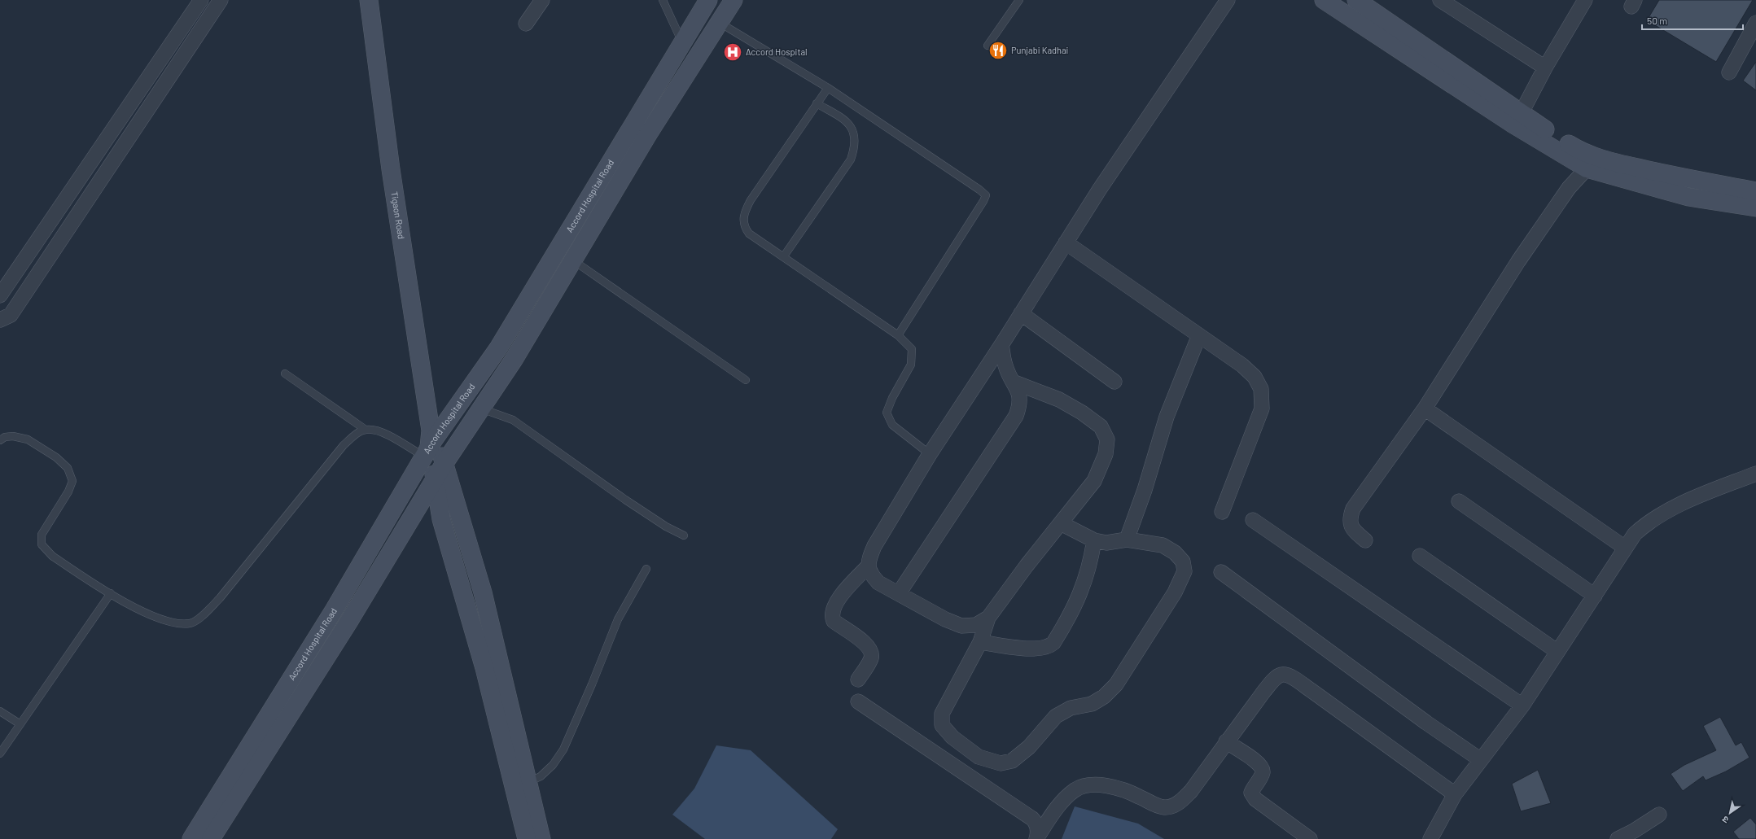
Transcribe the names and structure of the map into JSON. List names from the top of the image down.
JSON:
{
  "streets": {
    "street": ["Accord Hospital Road", "Tigaon Road"]
  },
  "crossings": [
    ["Accord Hospital Road", "Tigaon Road"]
  ],
  "places": {
    "restaurant": ["Punjabi Kadhai"],
    "hospital": ["Accord Hospital"]
  },
  "scale_bar": "50 m",
  "north": "bottom left"
}
